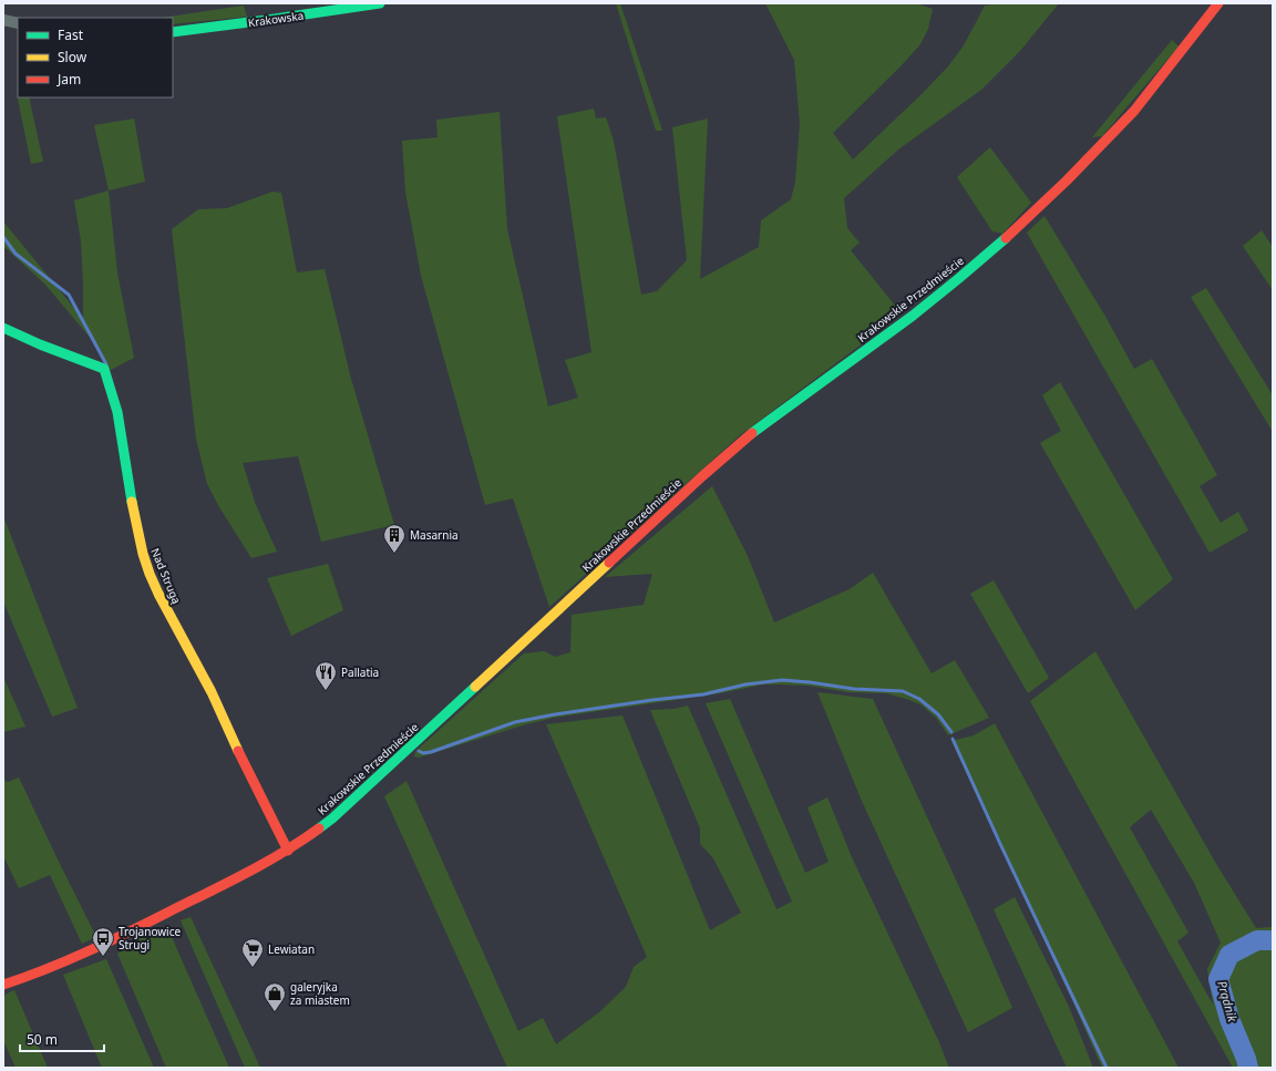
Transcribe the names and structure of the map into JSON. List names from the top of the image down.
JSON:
{
  "streets": {
    "main road": ["Krakowska", "Krakowskie Przedmieście", "Nad Strugą"]
  },
  "crossings": [
    ["Krakowskie Przedmieście", "Nad Strugą"]
  ],
  "water": ["Prądnik"],
  "places": {
    "building": ["Masarnia"],
    "restaurant": ["Pallatia"],
    "bus stop": ["Trojanowice Strugi"],
    "supermarket": ["Lewiatan"],
    "shop": ["galeryjka za miastem"]
  },
  "legend": ["Fast", "Slow", "Jam"],
  "scale_bar": "50 m"
}
